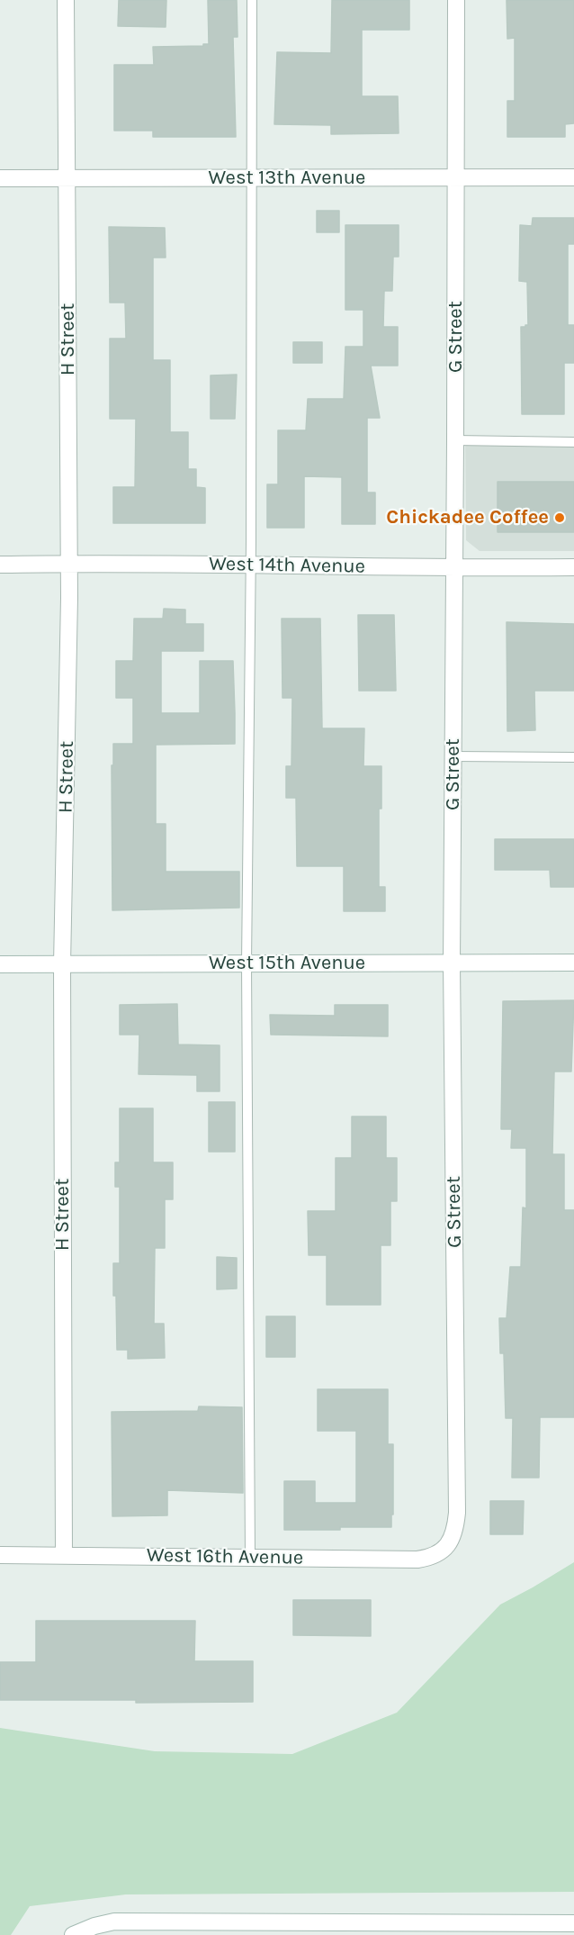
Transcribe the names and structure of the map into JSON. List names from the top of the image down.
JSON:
{
  "streets": {
    "street": [
      "West 13th Avenue",
      "G Street",
      "H Street",
      "West 14th Avenue",
      "West 15th Avenue",
      "West 16th Avenue"
    ]
  },
  "crossings": [
    ["West 13th Avenue", "G Street"],
    ["West 13th Avenue", "H Street"],
    ["G Street", "West 14th Avenue"],
    ["G Street", "West 15th Avenue"],
    ["G Street", "West 16th Avenue"],
    ["H Street", "West 14th Avenue"],
    ["H Street", "West 15th Avenue"],
    ["H Street", "West 16th Avenue"]
  ],
  "places": ["Chickadee Coffee"]
}
